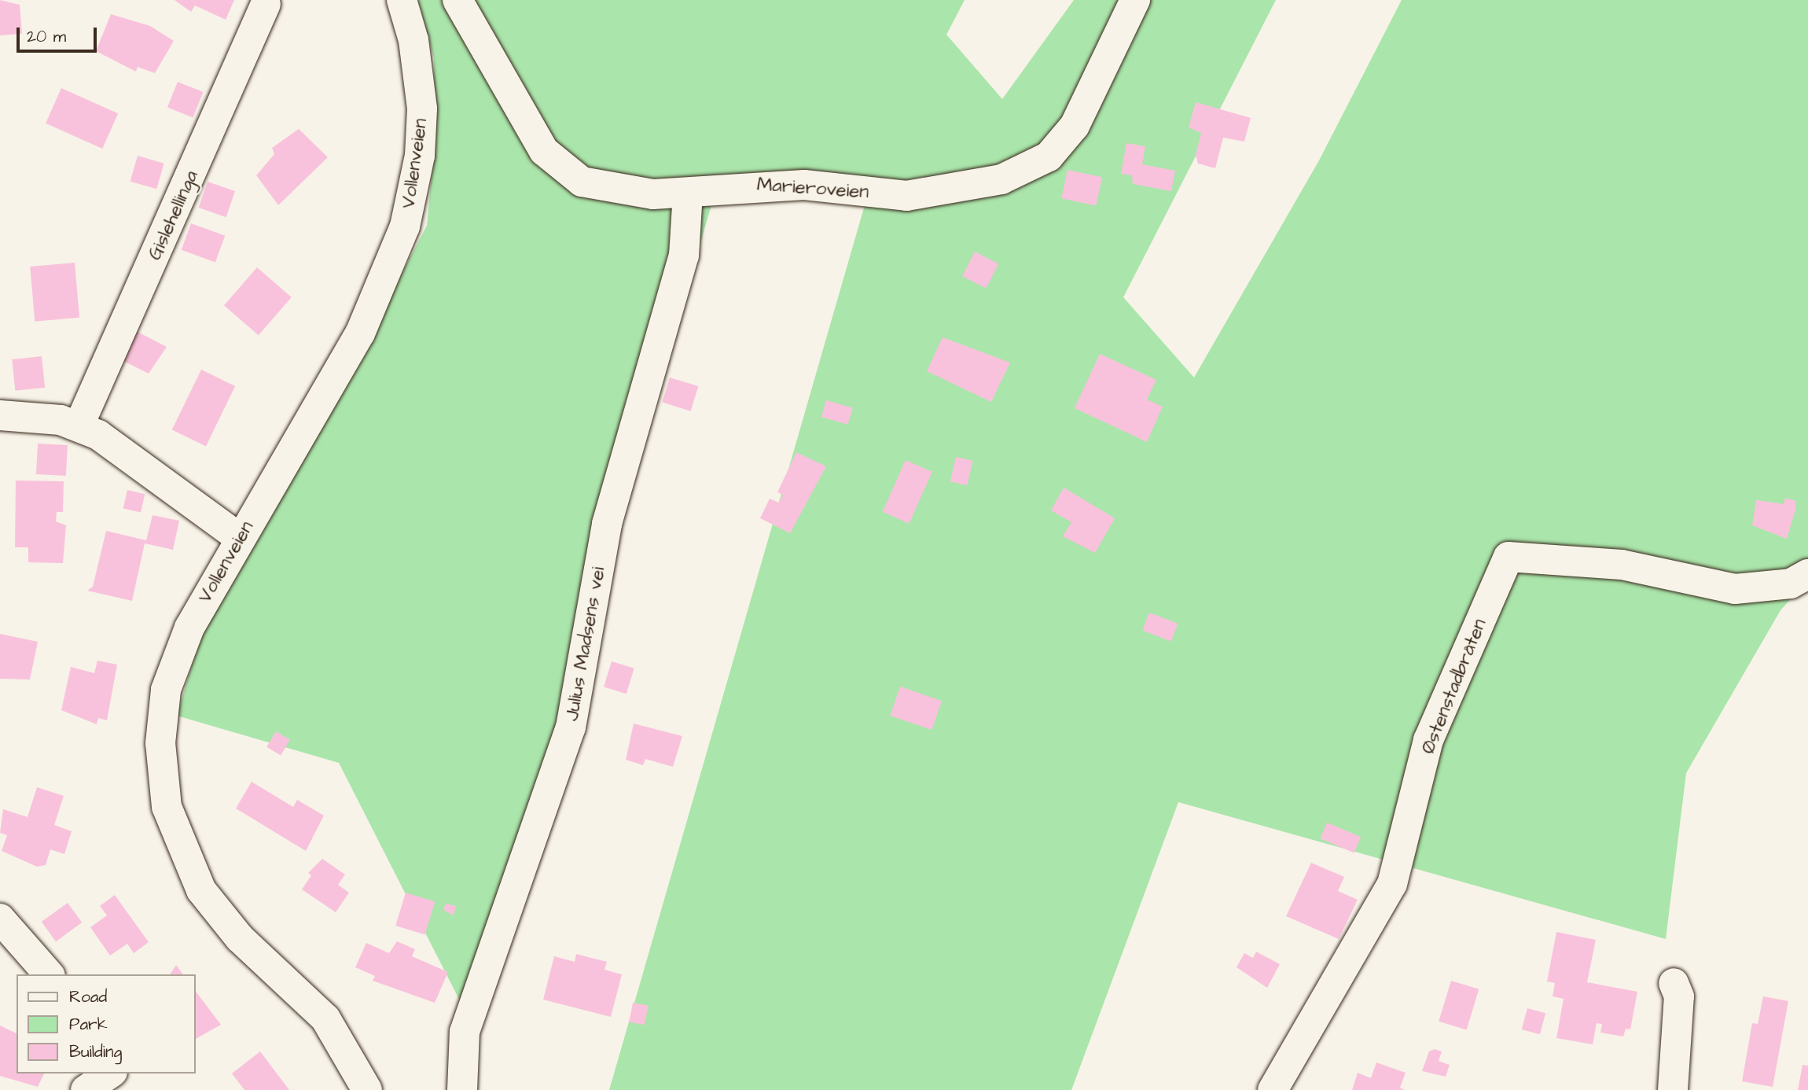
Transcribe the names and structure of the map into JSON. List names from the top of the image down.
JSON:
{
  "streets": {
    "street": [
      "Vollenveien",
      "Marieroveien",
      "Gislehellinga",
      "Julius Madsens vei",
      "Østenstadbråten"
    ]
  },
  "crossings": [
    ["Marieroveien", "Julius Madsens vei"]
  ],
  "legend": ["Road", "Park", "Building"],
  "scale_bar": "20 m"
}
